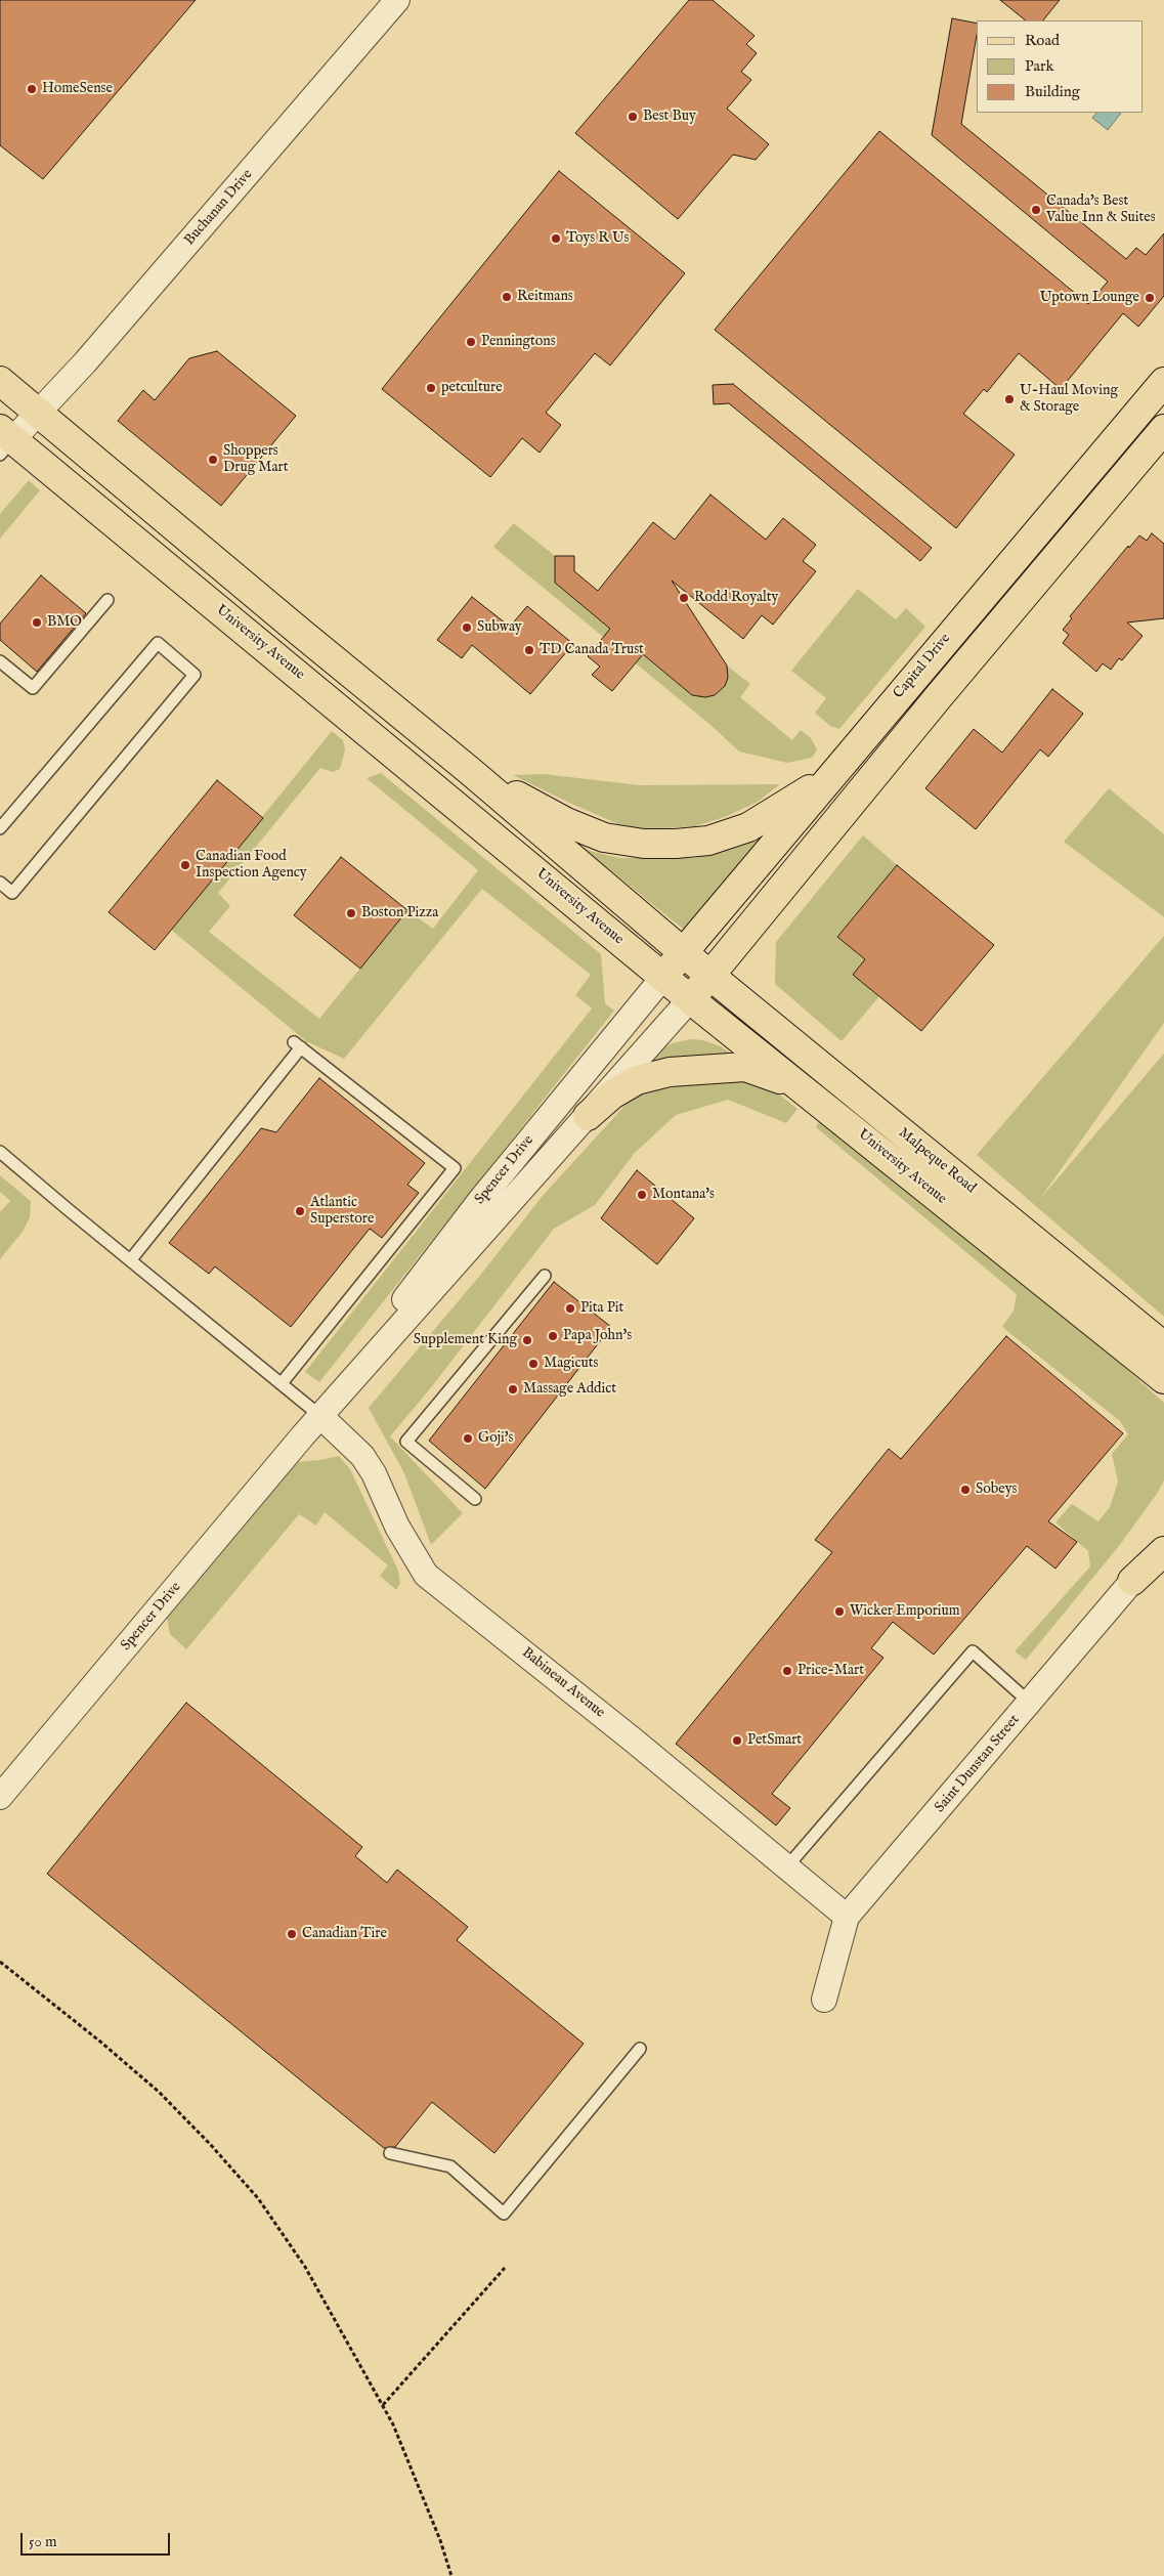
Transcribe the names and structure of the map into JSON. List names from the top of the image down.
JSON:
{
  "streets": {
    "main road": [
      "University Avenue",
      "Capital Drive",
      "Malpeque Road",
      "Spencer Drive"
    ],
    "street": ["Buchanan Drive", "Babineau Avenue", "Saint Dunstan Street"]
  },
  "crossings": [
    ["Buchanan Drive", "University Avenue"],
    ["University Avenue", "Spencer Drive"],
    ["Capital Drive", "Spencer Drive"],
    ["Spencer Drive", "Babineau Avenue"],
    ["Babineau Avenue", "Saint Dunstan Street"]
  ],
  "places": [
    "HomeSense",
    "Best Buy",
    "Canada's Best Value Inn & Suites",
    "Toys R Us",
    "Reitmans",
    "Uptown Lounge",
    "Penningtons",
    "petculture",
    "U-Haul Moving & Storage",
    "Shoppers Drug Mart",
    "Rodd Royalty",
    "BMO",
    "Subway",
    "TD Canada Trust",
    "Canadian Food Inspection Agency",
    "Boston Pizza",
    "Montana's",
    "Atlantic Superstore",
    "Pita Pit",
    "Papa John's",
    "Supplement King",
    "Magicuts",
    "Massage Addict",
    "Goji's",
    "Sobeys",
    "Wicker Emporium",
    "Price-Mart",
    "PetSmart",
    "Canadian Tire"
  ],
  "legend": ["Road", "Park", "Building"],
  "scale_bar": "50 m"
}
